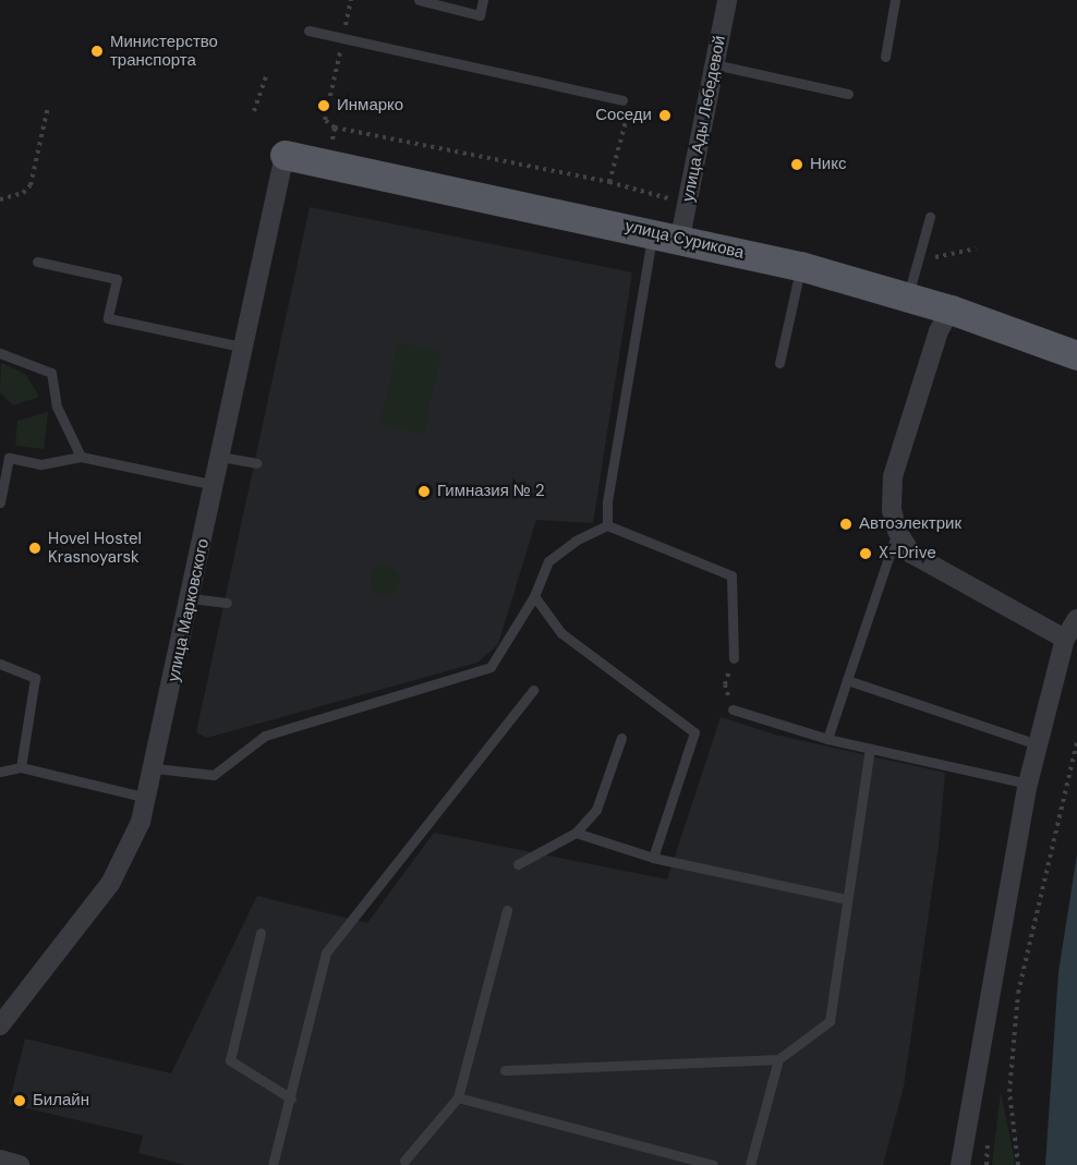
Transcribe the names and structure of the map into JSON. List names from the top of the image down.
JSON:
{
  "streets": {
    "main road": ["улица Сурикова"],
    "street": ["улица Ады Лебедевой", "улица Марковского"]
  },
  "crossings": [
    ["улица Ады Лебедевой", "улица Сурикова"],
    ["улица Сурикова", "улица Марковского"]
  ],
  "places": [
    "Министерство транспорта",
    "Инмарко",
    "Соседи",
    "Никс",
    "Гимназия № 2",
    "Автоэлектрик",
    "Hovel Hostel Krasnoyarsk",
    "X-Drive",
    "Билайн"
  ]
}
